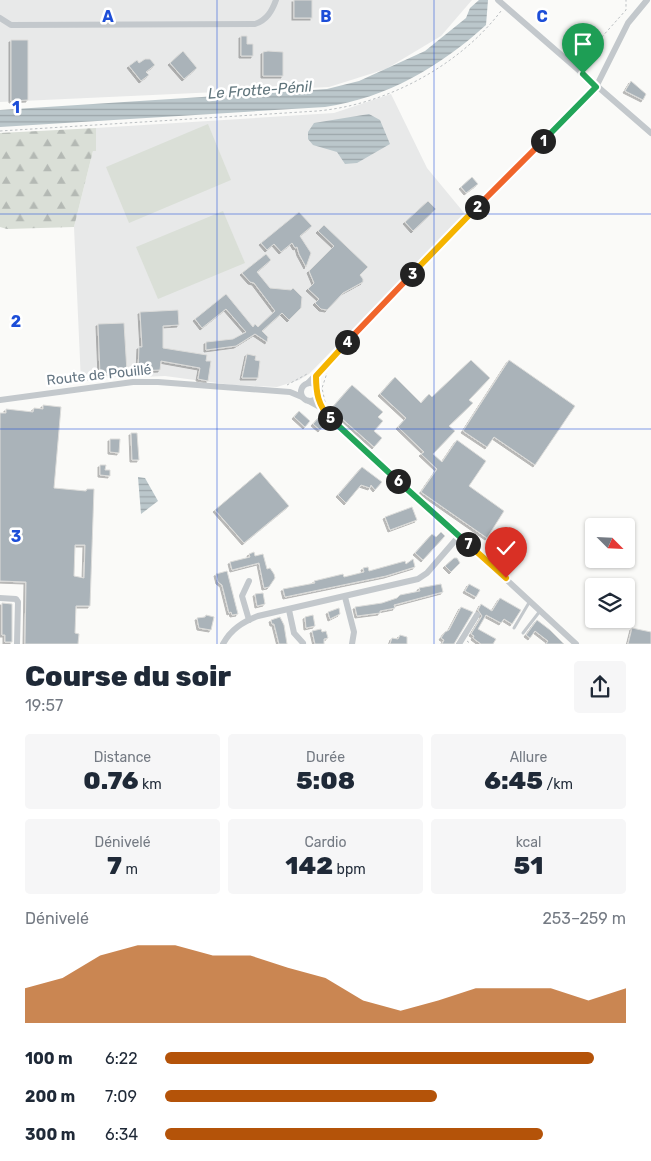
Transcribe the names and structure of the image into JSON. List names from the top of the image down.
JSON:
{
  "streets": {
    "street": ["Route de Pouillé"]
  },
  "water": ["Le Frotte-Pénil"],
  "north": "bottom right",
  "page": {
    "pins": [
      "1",
      "2",
      "3",
      "4",
      "5",
      "6",
      "7"
    ],
    "heading": ["Course du soir", "19:57"],
    "stats": [
      ["Distance", "0.76 km"],
      ["Durée", "5:08"],
      ["Allure", "6:45 /km"],
      ["Dénivelé", "7 m"],
      ["Cardio", "142 bpm"],
      ["kcal", "51"]
    ],
    "chart": ["Dénivelé", "253–259 m"],
    "list": [
      {
        "name": "100 m",
        "note": "6:22"
      },
      {
        "name": "200 m",
        "note": "7:09"
      },
      {
        "name": "300 m",
        "note": "6:34"
      }
    ]
  },
  "grid": {
    "columns": ["A", "B", "C"],
    "rows": ["1", "2", "3"]
  }
}
